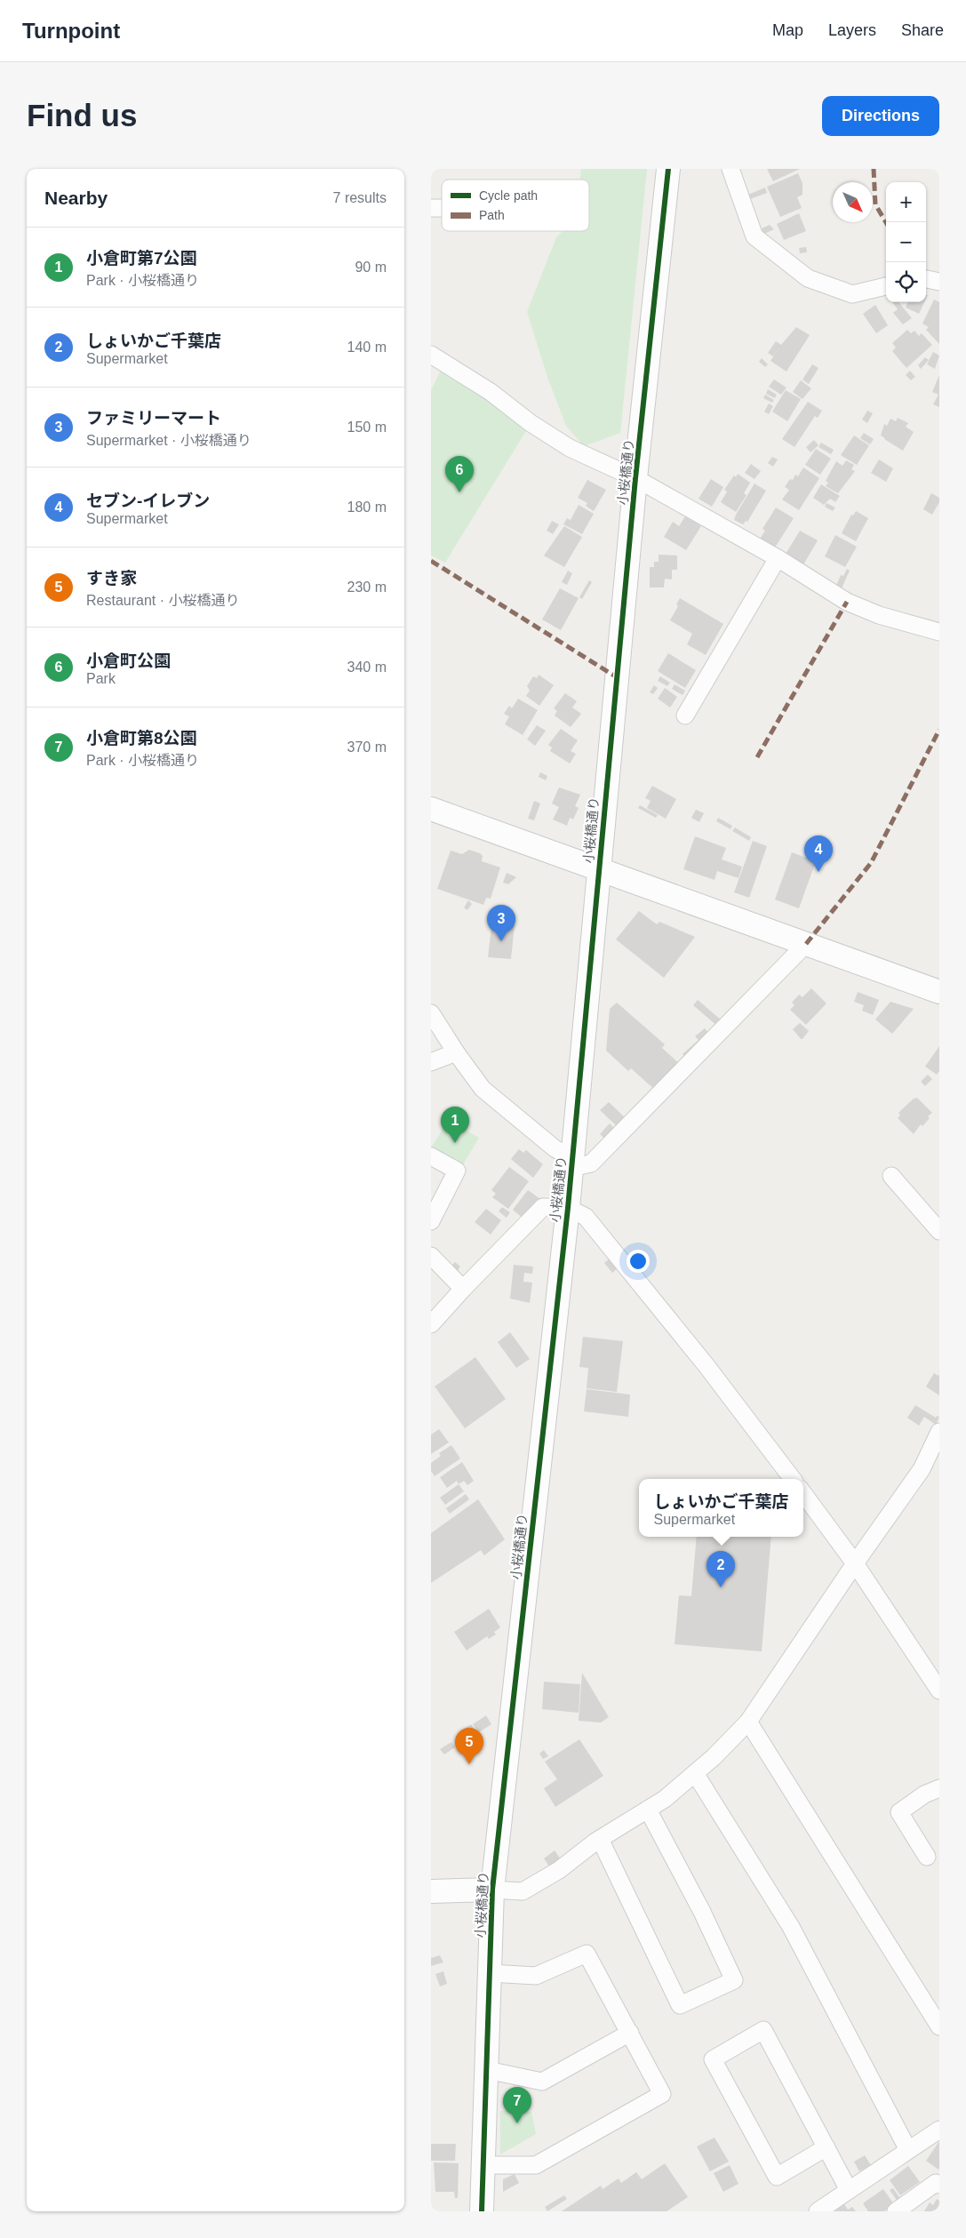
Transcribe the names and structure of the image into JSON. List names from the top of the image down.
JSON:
{
  "streets": {
    "street": ["小桜橋通り"]
  },
  "legend": ["Cycle path", "Path"],
  "north": "bottom right",
  "page": {
    "header": "Turnpoint",
    "nav": ["Map", "Layers", "Share"],
    "buttons": "Directions",
    "title": "Find us",
    "heading": ["Nearby", "7 results"],
    "map_buttons": ["+", "−"],
    "list": [
      {
        "mark": "1",
        "name": "小倉町第7公園",
        "note": "Park · 小桜橋通り",
        "value": "90 m"
      },
      {
        "mark": "2",
        "name": "しょいかご千葉店",
        "note": "Supermarket",
        "value": "140 m"
      },
      {
        "mark": "3",
        "name": "ファミリーマート",
        "note": "Supermarket · 小桜橋通り",
        "value": "150 m"
      },
      {
        "mark": "4",
        "name": "セブン-イレブン",
        "note": "Supermarket",
        "value": "180 m"
      },
      {
        "mark": "5",
        "name": "すき家",
        "note": "Restaurant · 小桜橋通り",
        "value": "230 m"
      },
      {
        "mark": "6",
        "name": "小倉町公園",
        "note": "Park",
        "value": "340 m"
      },
      {
        "mark": "7",
        "name": "小倉町第8公園",
        "note": "Park · 小桜橋通り",
        "value": "370 m"
      }
    ],
    "pins": [
      "6",
      "4",
      "3",
      "1",
      "2",
      "5",
      "7"
    ],
    "popup": ["しょいかご千葉店", "Supermarket"]
  }
}
